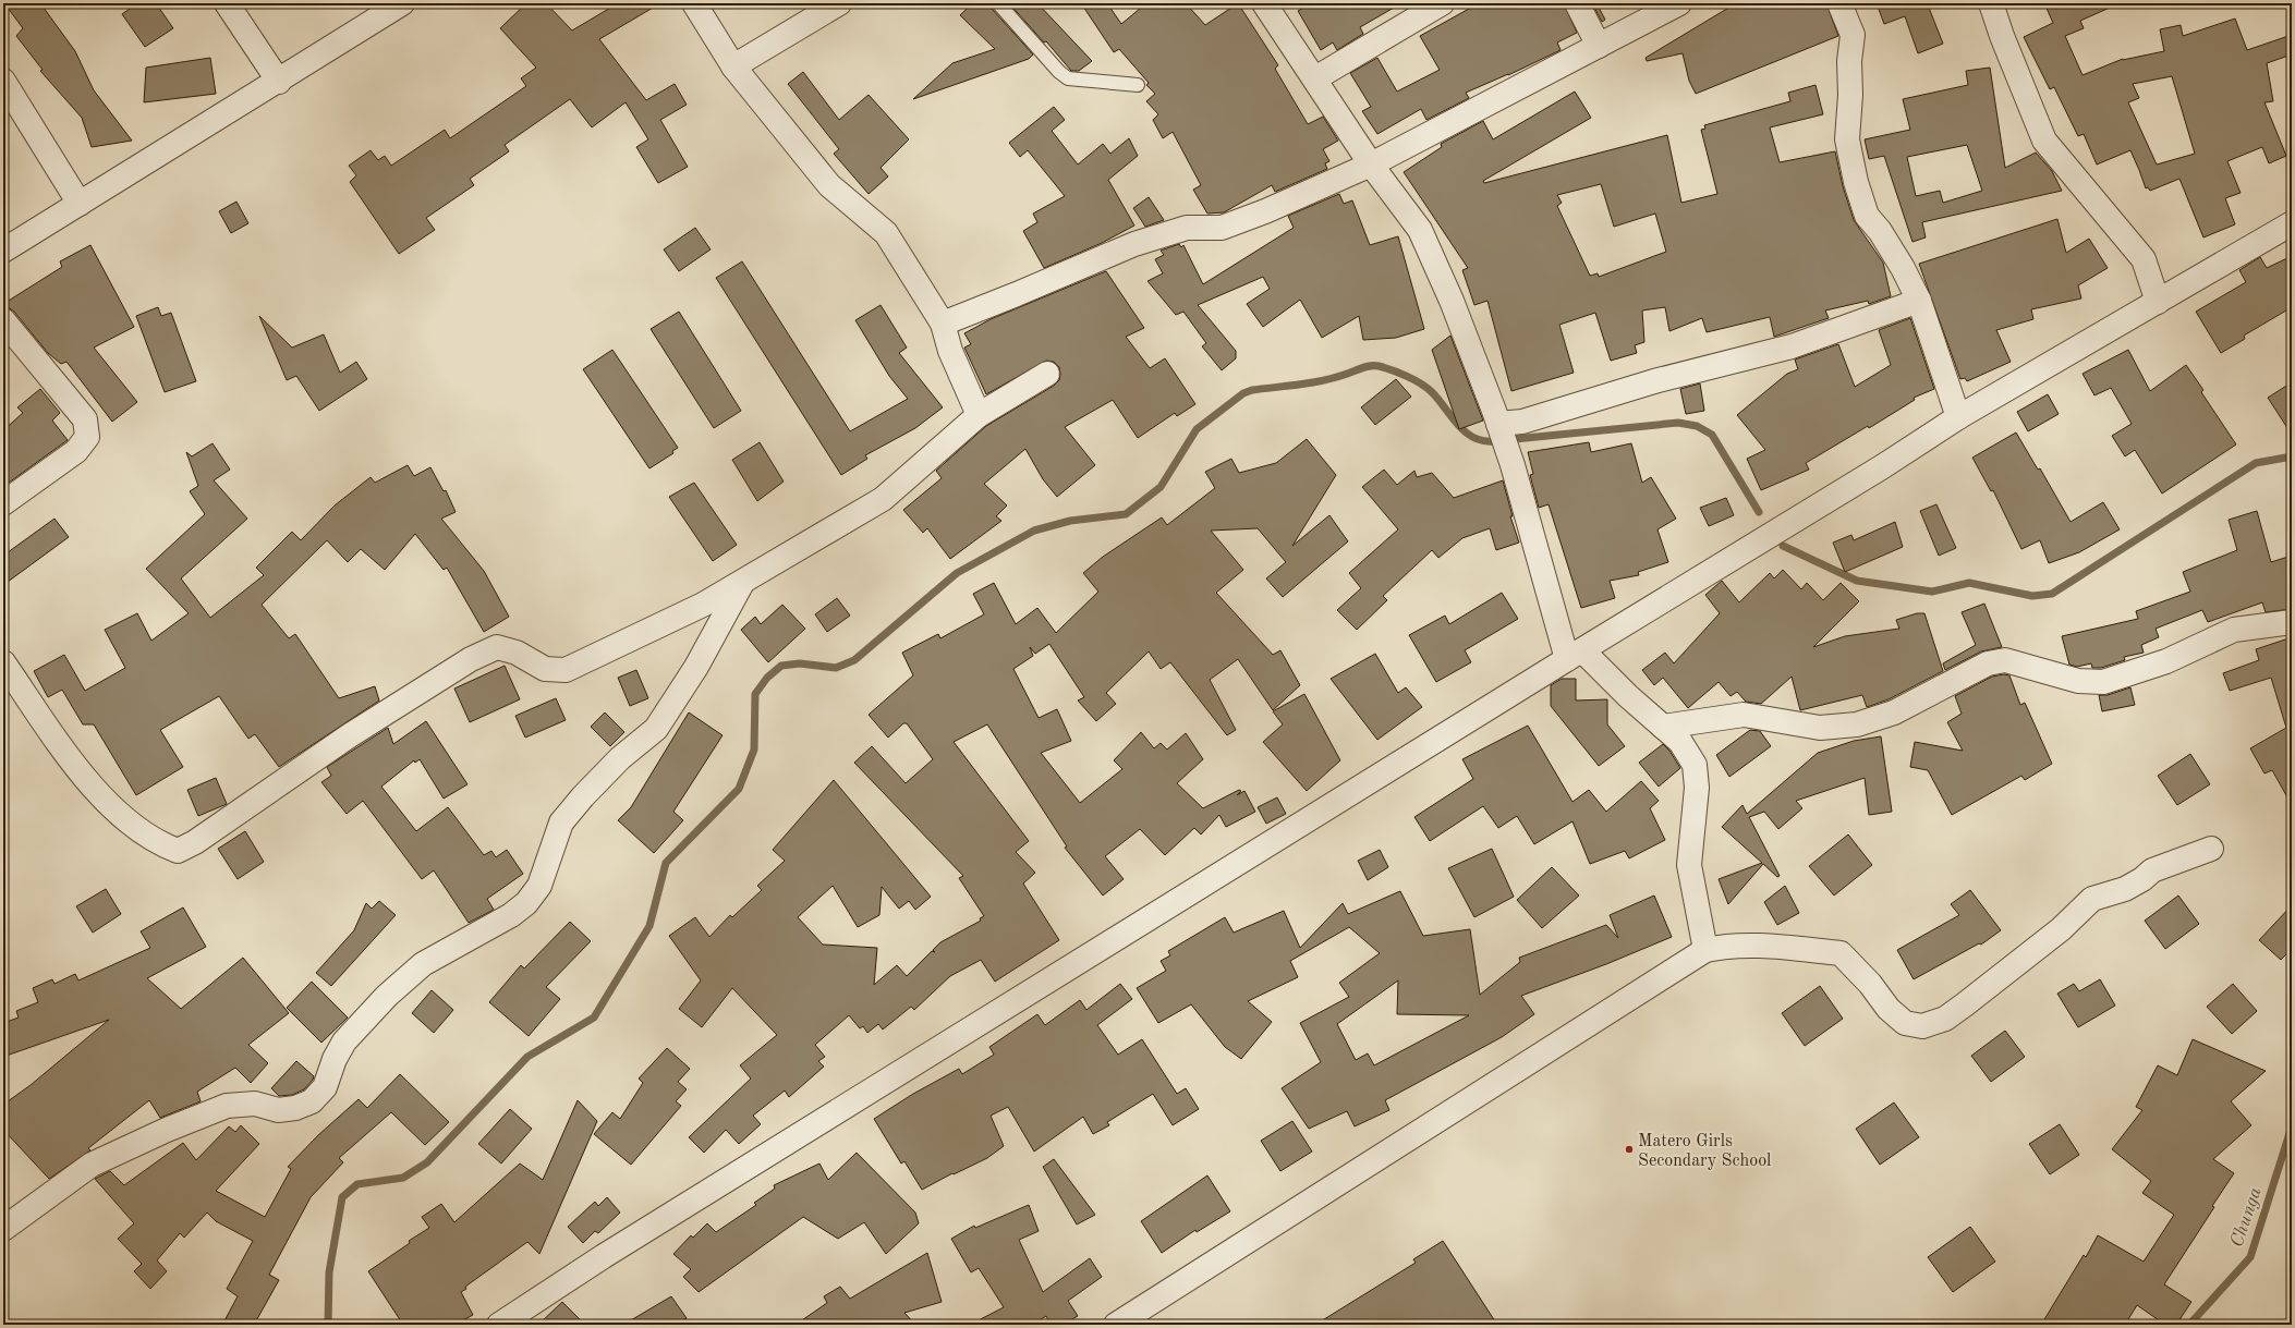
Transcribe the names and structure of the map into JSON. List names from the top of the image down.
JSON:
{
  "water": ["Chunga"],
  "places": ["Matero Girls Secondary School"]
}
